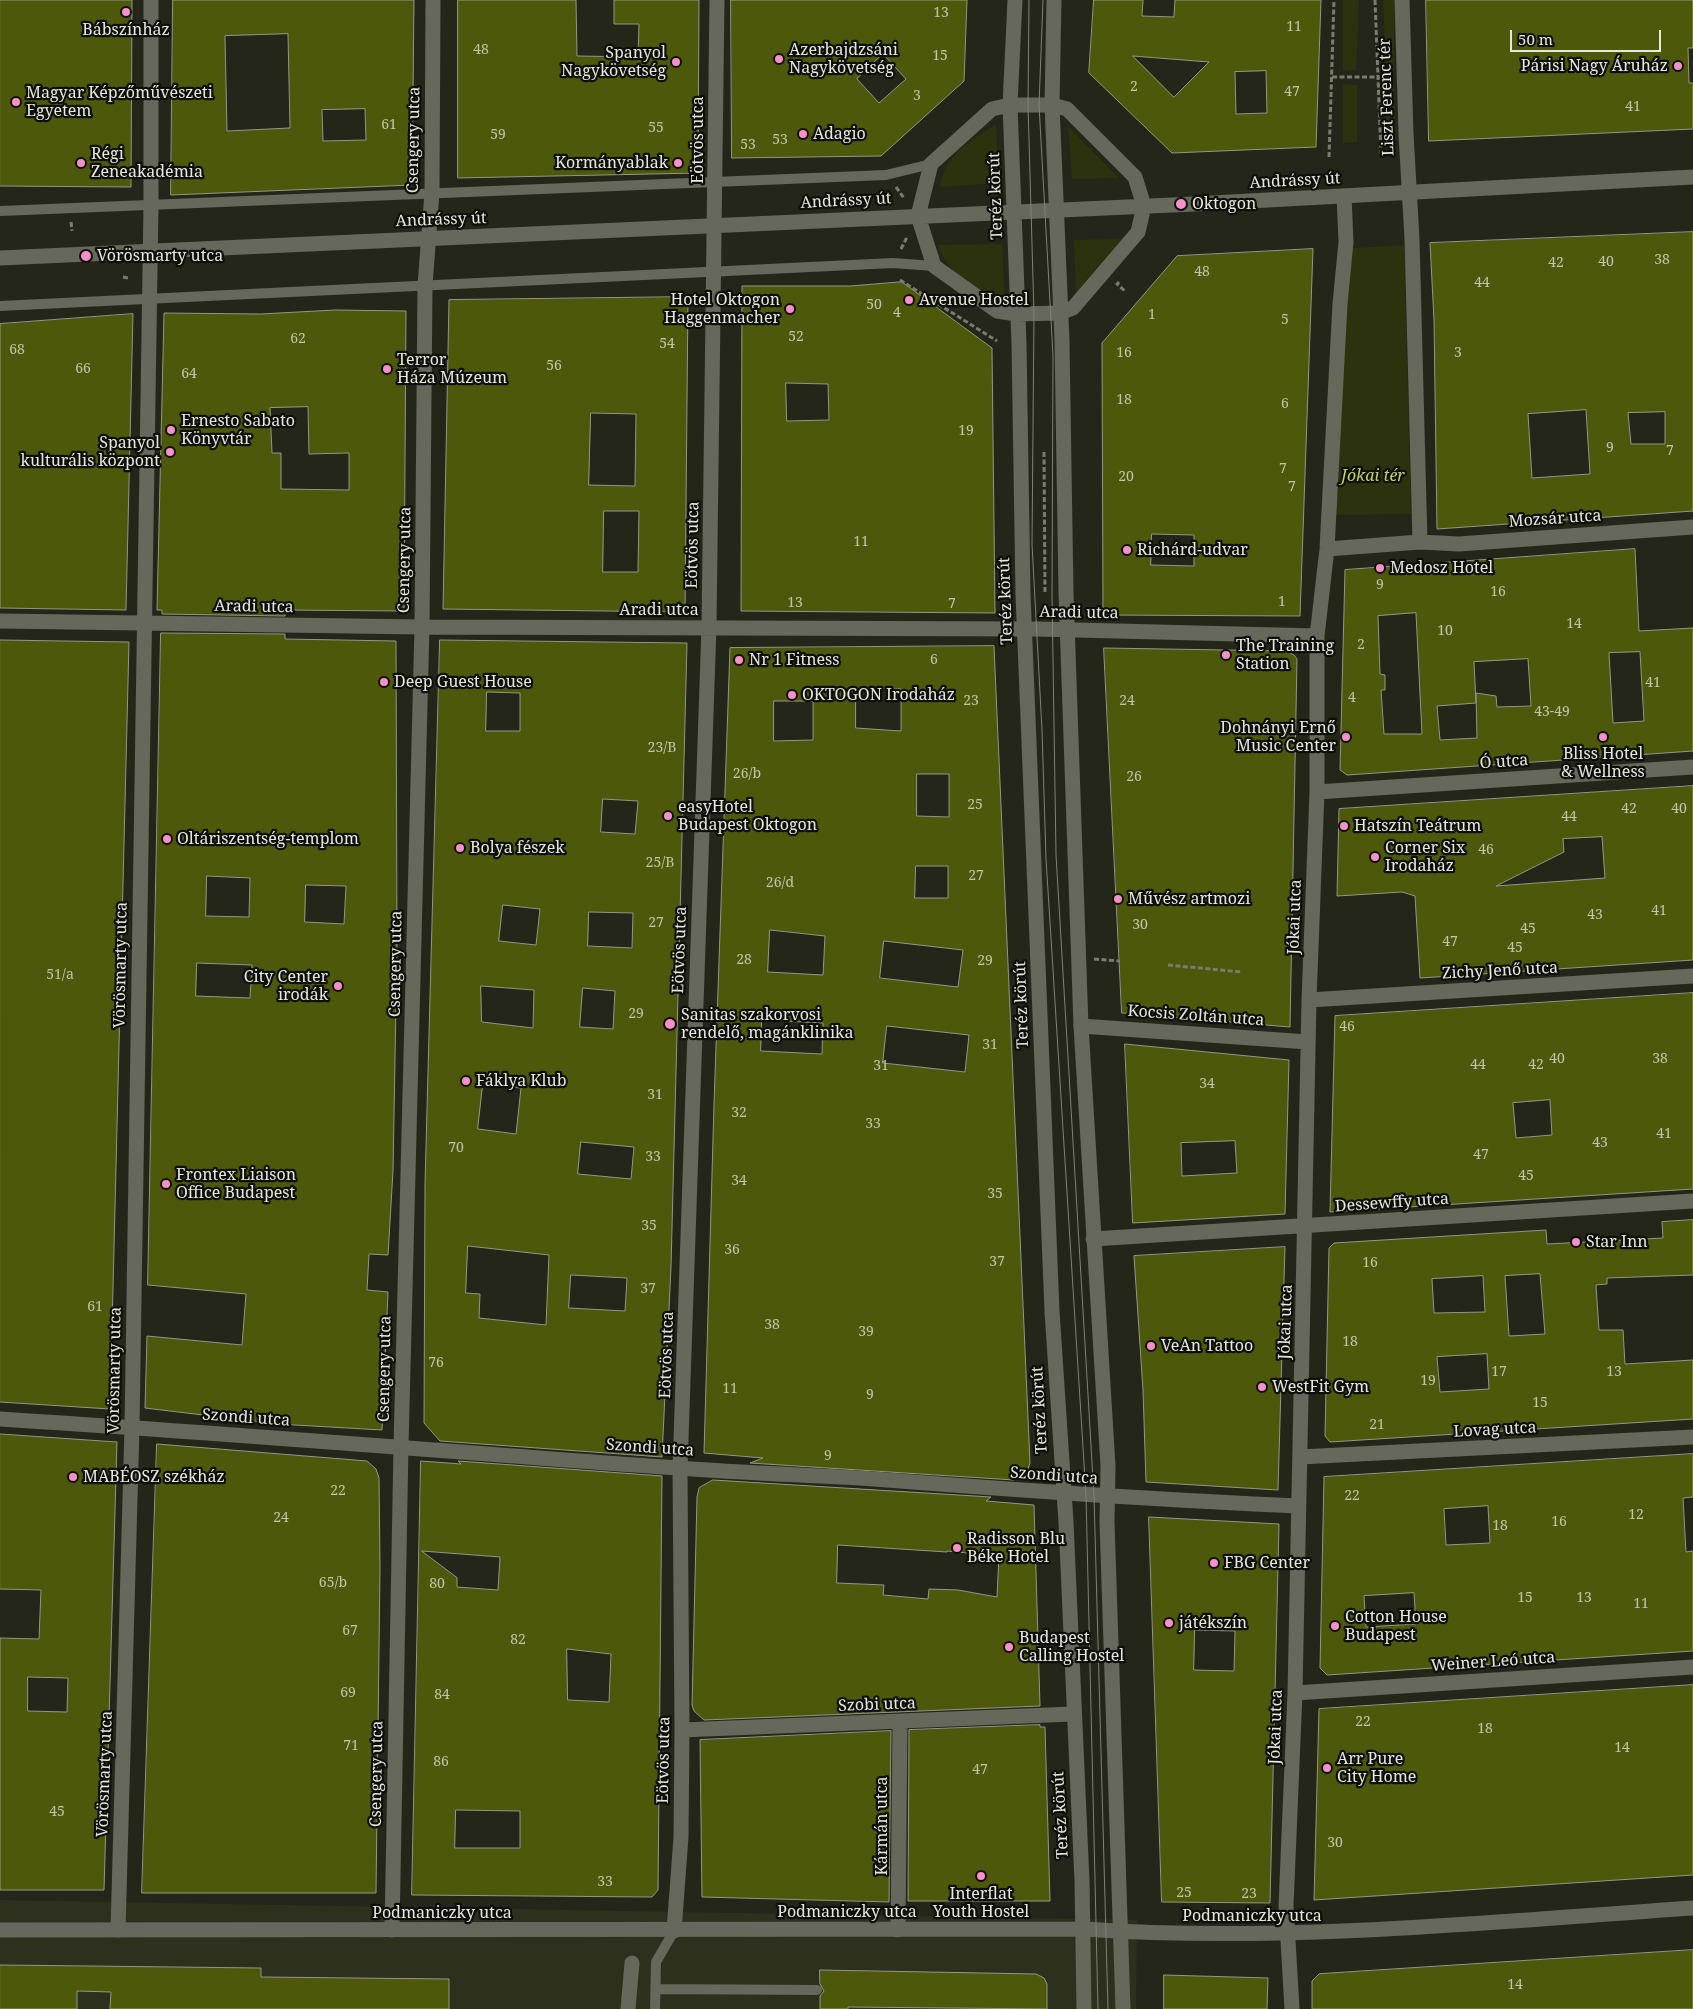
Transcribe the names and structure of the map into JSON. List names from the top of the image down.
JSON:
{
  "streets": {
    "street": [
      "Liszt Ferenc tér",
      "Csengery utca",
      "Eötvös utca",
      "Andrássy út",
      "Teréz körút",
      "Mozsár utca",
      "Aradi utca",
      "Ó utca",
      "Jókai utca",
      "Vörösmarty utca",
      "Zichy Jenő utca",
      "Kocsis Zoltán utca",
      "Dessewffy utca",
      "Szondi utca",
      "Lovag utca",
      "Weiner Leó utca",
      "Szobi utca",
      "Kármán utca",
      "Podmaniczky utca"
    ]
  },
  "crossings": [
    ["Liszt Ferenc tér", "Andrássy út"],
    ["Csengery utca", "Andrássy út"],
    ["Csengery utca", "Aradi utca"],
    ["Csengery utca", "Szondi utca"],
    ["Csengery utca", "Podmaniczky utca"],
    ["Eötvös utca", "Andrássy út"],
    ["Eötvös utca", "Aradi utca"],
    ["Eötvös utca", "Szondi utca"],
    ["Eötvös utca", "Szobi utca"],
    ["Eötvös utca", "Podmaniczky utca"],
    ["Andrássy út", "Teréz körút"],
    ["Andrássy út", "Vörösmarty utca"],
    ["Teréz körút", "Aradi utca"],
    ["Teréz körút", "Szondi utca"],
    ["Teréz körút", "Szobi utca"],
    ["Teréz körút", "Podmaniczky utca"],
    ["Aradi utca", "Jókai utca"],
    ["Aradi utca", "Vörösmarty utca"],
    ["Ó utca", "Jókai utca"],
    ["Jókai utca", "Zichy Jenő utca"],
    ["Jókai utca", "Kocsis Zoltán utca"],
    ["Jókai utca", "Dessewffy utca"],
    ["Jókai utca", "Szondi utca"],
    ["Jókai utca", "Lovag utca"],
    ["Jókai utca", "Weiner Leó utca"],
    ["Jókai utca", "Podmaniczky utca"],
    ["Vörösmarty utca", "Szondi utca"],
    ["Vörösmarty utca", "Podmaniczky utca"],
    ["Szobi utca", "Kármán utca"],
    ["Kármán utca", "Podmaniczky utca"]
  ],
  "parks": ["Jókai tér"],
  "places": [
    "Bábszínház",
    "Azerbajdzsáni Nagykövetség",
    "Spanyol Nagykövetség",
    "Párisi Nagy Áruház",
    "Magyar Képzőművészeti Egyetem",
    "Adagio",
    "Régi Zeneakadémia",
    "Kormányablak",
    "Oktogon",
    "Vörösmarty utca",
    "Avenue Hostel",
    "Hotel Oktogon Haggenmacher",
    "Terror Háza Múzeum",
    "Ernesto Sabato Könyvtár",
    "Spanyol kulturális központ",
    "Richárd-udvar",
    "Medosz Hotel",
    "The Training Station",
    "Nr 1 Fitness",
    "Deep Guest House",
    "OKTOGON Irodaház",
    "Dohnányi Ernő Music Center",
    "Bliss Hotel & Wellness",
    "easyHotel Budapest Oktogon",
    "Hatszín Teátrum",
    "Oltáriszentség-templom",
    "Bolya fészek",
    "Corner Six Irodaház",
    "Művész artmozi",
    "City Center irodák",
    "Sanitas szakorvosi rendelő, magánklinika",
    "Fáklya Klub",
    "Frontex Liaison Office Budapest",
    "Star Inn",
    "VeAn Tattoo",
    "WestFit Gym",
    "MABÉOSZ székház",
    "Radisson Blu Béke Hotel",
    "FBG Center",
    "játékszín",
    "Cotton House Budapest",
    "Budapest Calling Hostel",
    "Arr Pure City Home",
    "Interflat Youth Hostel"
  ],
  "house_numbers": [
    "13",
    "11",
    "48",
    "15",
    "2",
    "47",
    "3",
    "41",
    "61",
    "55",
    "59",
    "53",
    "53",
    "38",
    "40",
    "42",
    "48",
    "44",
    "50",
    "4",
    "1",
    "5",
    "52",
    "62",
    "54",
    "68",
    "16",
    "3",
    "56",
    "66",
    "64",
    "18",
    "6",
    "19",
    "9",
    "7",
    "7",
    "20",
    "7",
    "11",
    "9",
    "16",
    "1",
    "13",
    "7",
    "14",
    "10",
    "2",
    "6",
    "41",
    "4",
    "23",
    "24",
    "43-49",
    "23/B",
    "26/b",
    "26",
    "25",
    "42",
    "40",
    "44",
    "46",
    "25/B",
    "27",
    "26/d",
    "41",
    "43",
    "27",
    "30",
    "45",
    "47",
    "45",
    "28",
    "29",
    "51/a",
    "29",
    "46",
    "31",
    "40",
    "38",
    "44",
    "42",
    "31",
    "34",
    "31",
    "32",
    "33",
    "41",
    "43",
    "70",
    "47",
    "33",
    "45",
    "34",
    "35",
    "35",
    "36",
    "37",
    "16",
    "37",
    "61",
    "38",
    "39",
    "18",
    "76",
    "17",
    "13",
    "19",
    "11",
    "9",
    "15",
    "21",
    "9",
    "22",
    "22",
    "12",
    "24",
    "16",
    "18",
    "65/b",
    "80",
    "15",
    "13",
    "11",
    "67",
    "82",
    "69",
    "84",
    "22",
    "18",
    "71",
    "14",
    "86",
    "47",
    "45",
    "30",
    "33",
    "25",
    "23",
    "14"
  ],
  "scale_bar": "50 m"
}
